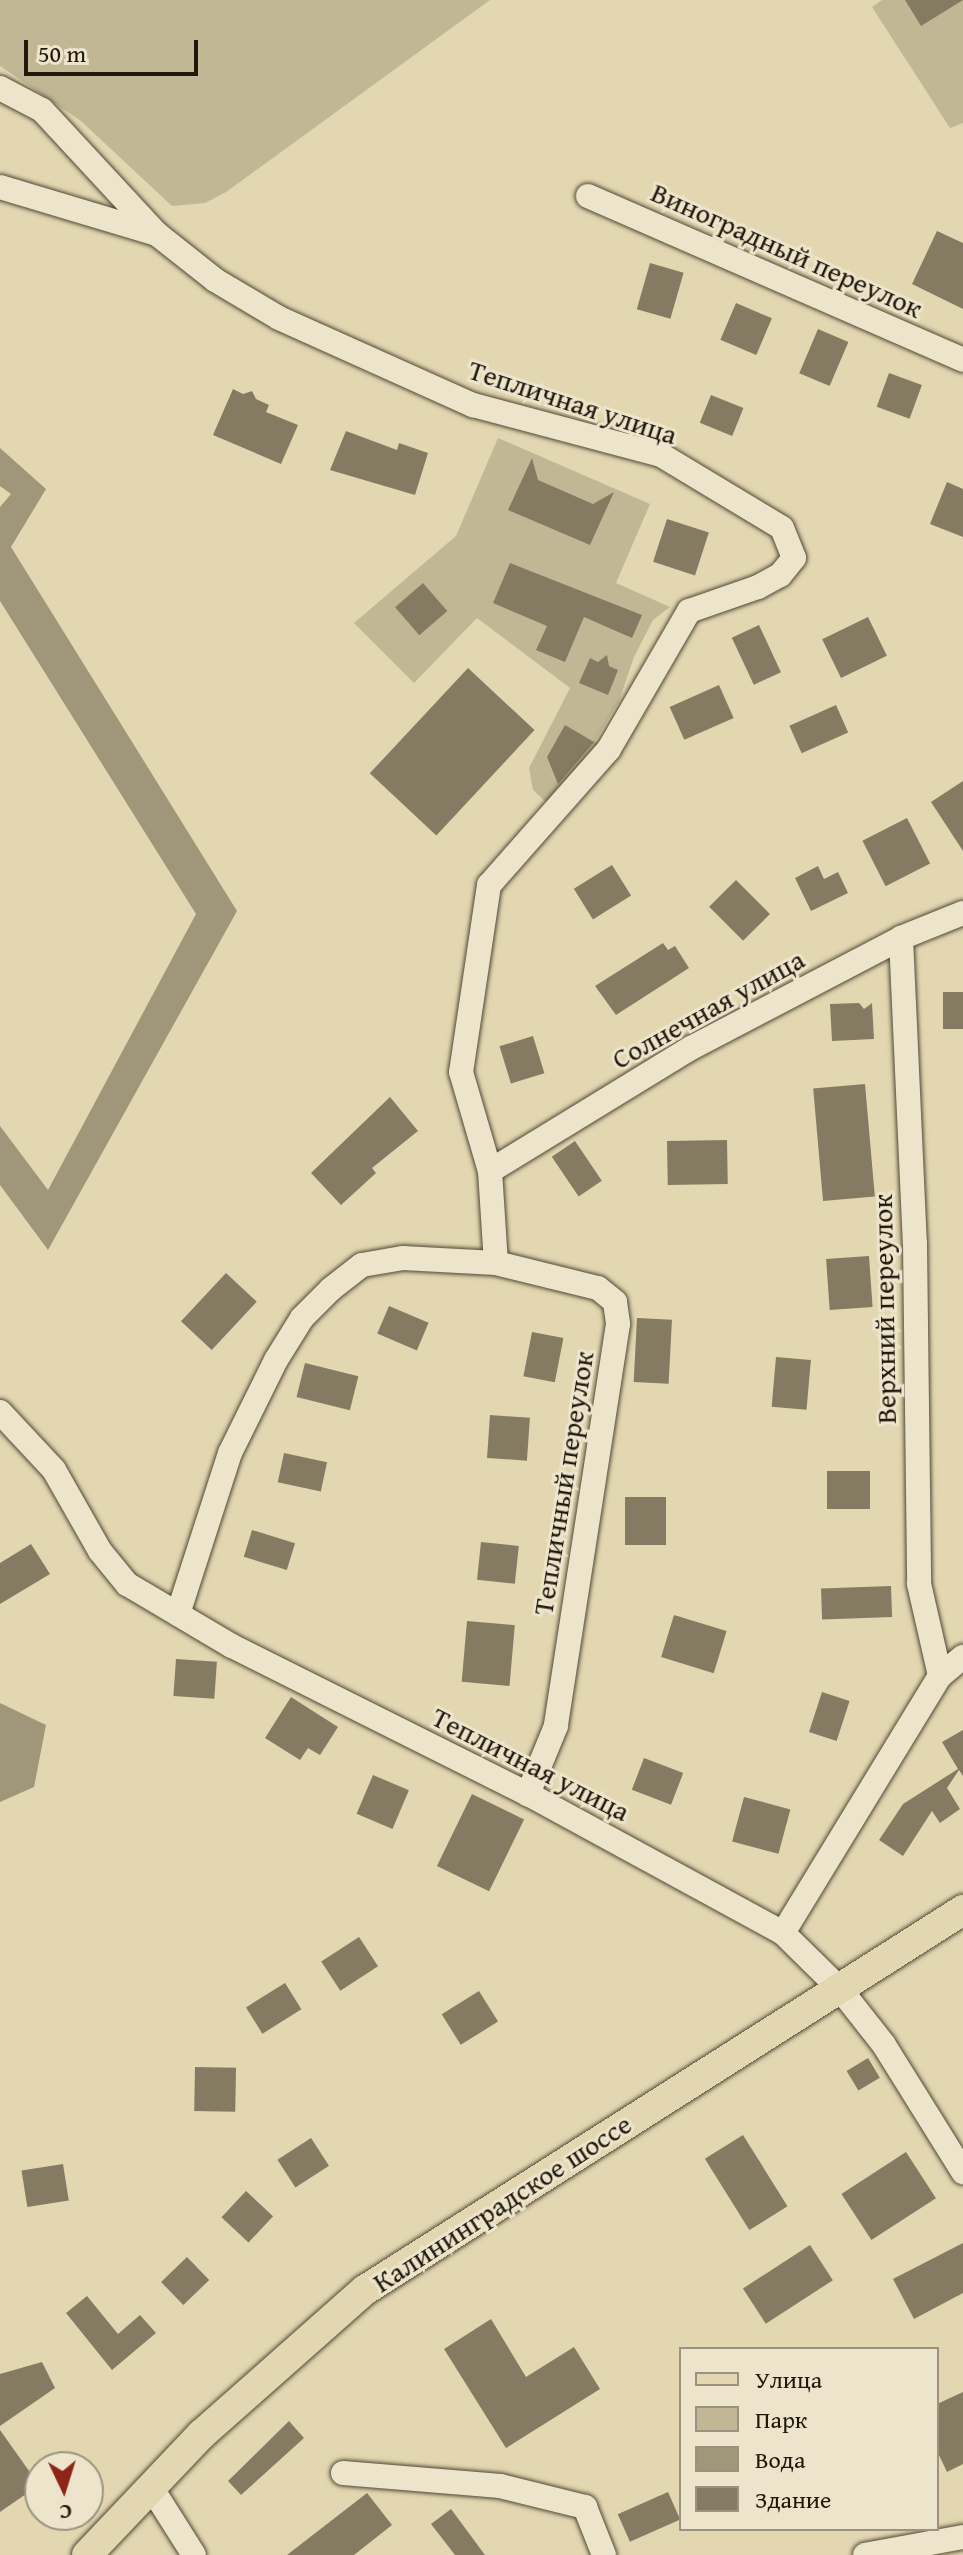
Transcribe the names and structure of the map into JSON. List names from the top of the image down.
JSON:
{
  "streets": {
    "main road": ["Калининградское шоссе"],
    "street": [
      "Виноградный переулок",
      "Тепличная улица",
      "Солнечная улица",
      "Верхний переулок",
      "Тепличный переулок"
    ]
  },
  "crossings": [
    ["Тепличная улица", "Солнечная улица"],
    ["Тепличная улица", "Тепличный переулок"],
    ["Тепличная улица", "Калининградское шоссе"],
    ["Солнечная улица", "Верхний переулок"]
  ],
  "legend": [
    "Улица",
    "Парк",
    "Вода",
    "Здание"
  ],
  "scale_bar": "50 m",
  "north": "bottom"
}
